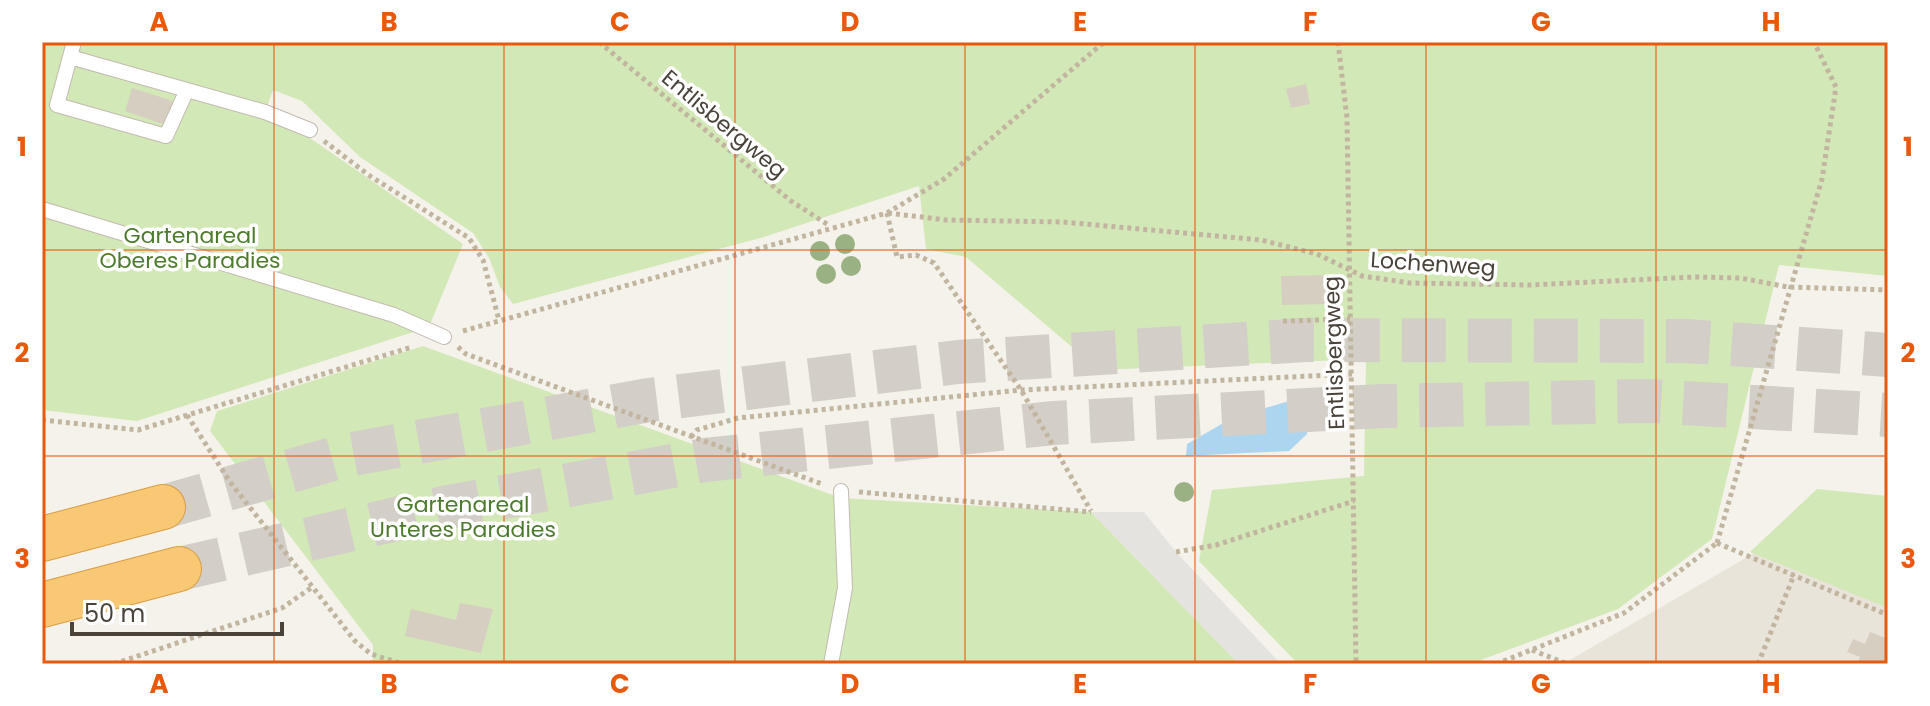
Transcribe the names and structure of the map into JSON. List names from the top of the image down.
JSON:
{
  "streets": {
    "path": ["Entlisbergweg", "Lochenweg"]
  },
  "crossings": [
    ["Entlisbergweg", "Lochenweg"]
  ],
  "parks": ["Gartenareal Oberes Paradies", "Gartenareal Unteres Paradies"],
  "scale_bar": "50 m",
  "grid": {
    "columns": [
      "A",
      "B",
      "C",
      "D",
      "E",
      "F",
      "G",
      "H"
    ],
    "rows": ["1", "2", "3"]
  }
}
